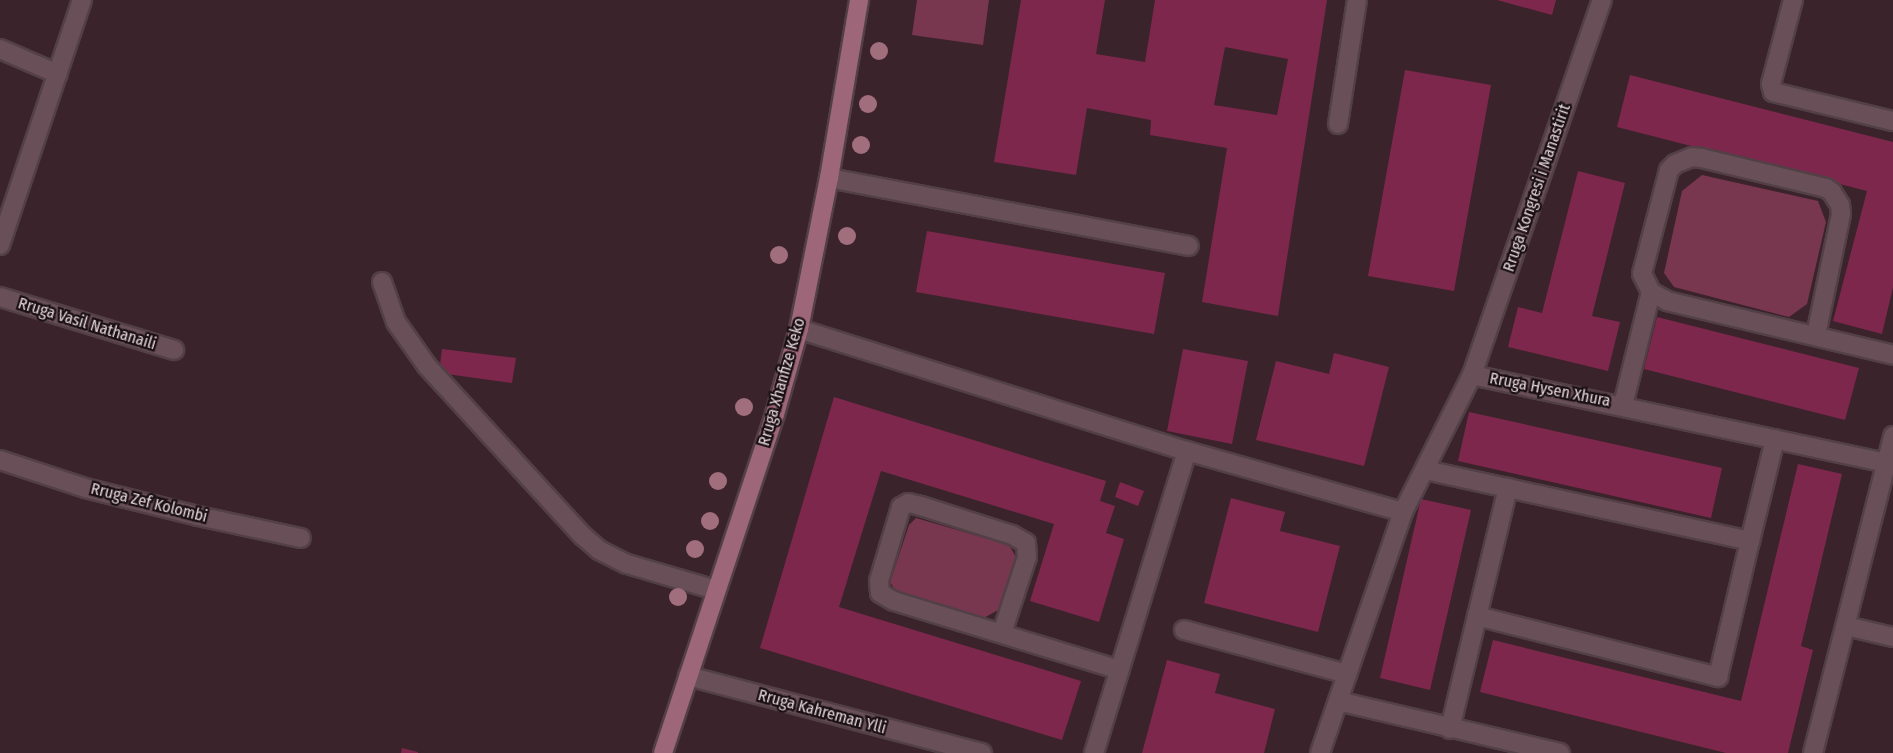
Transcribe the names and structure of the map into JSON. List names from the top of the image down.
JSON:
{
  "streets": {
    "main road": ["Rruga Xhanfize Keko"],
    "street": [
      "Rruga Kongresi i Manastirit",
      "Rruga Vasil Nathanaili",
      "Rruga Hysen Xhura",
      "Rruga Zef Kolombi",
      "Rruga Kahreman Ylli"
    ]
  },
  "crossings": [
    ["Rruga Kongresi i Manastirit", "Rruga Hysen Xhura"],
    ["Rruga Xhanfize Keko", "Rruga Kahreman Ylli"]
  ]
}
